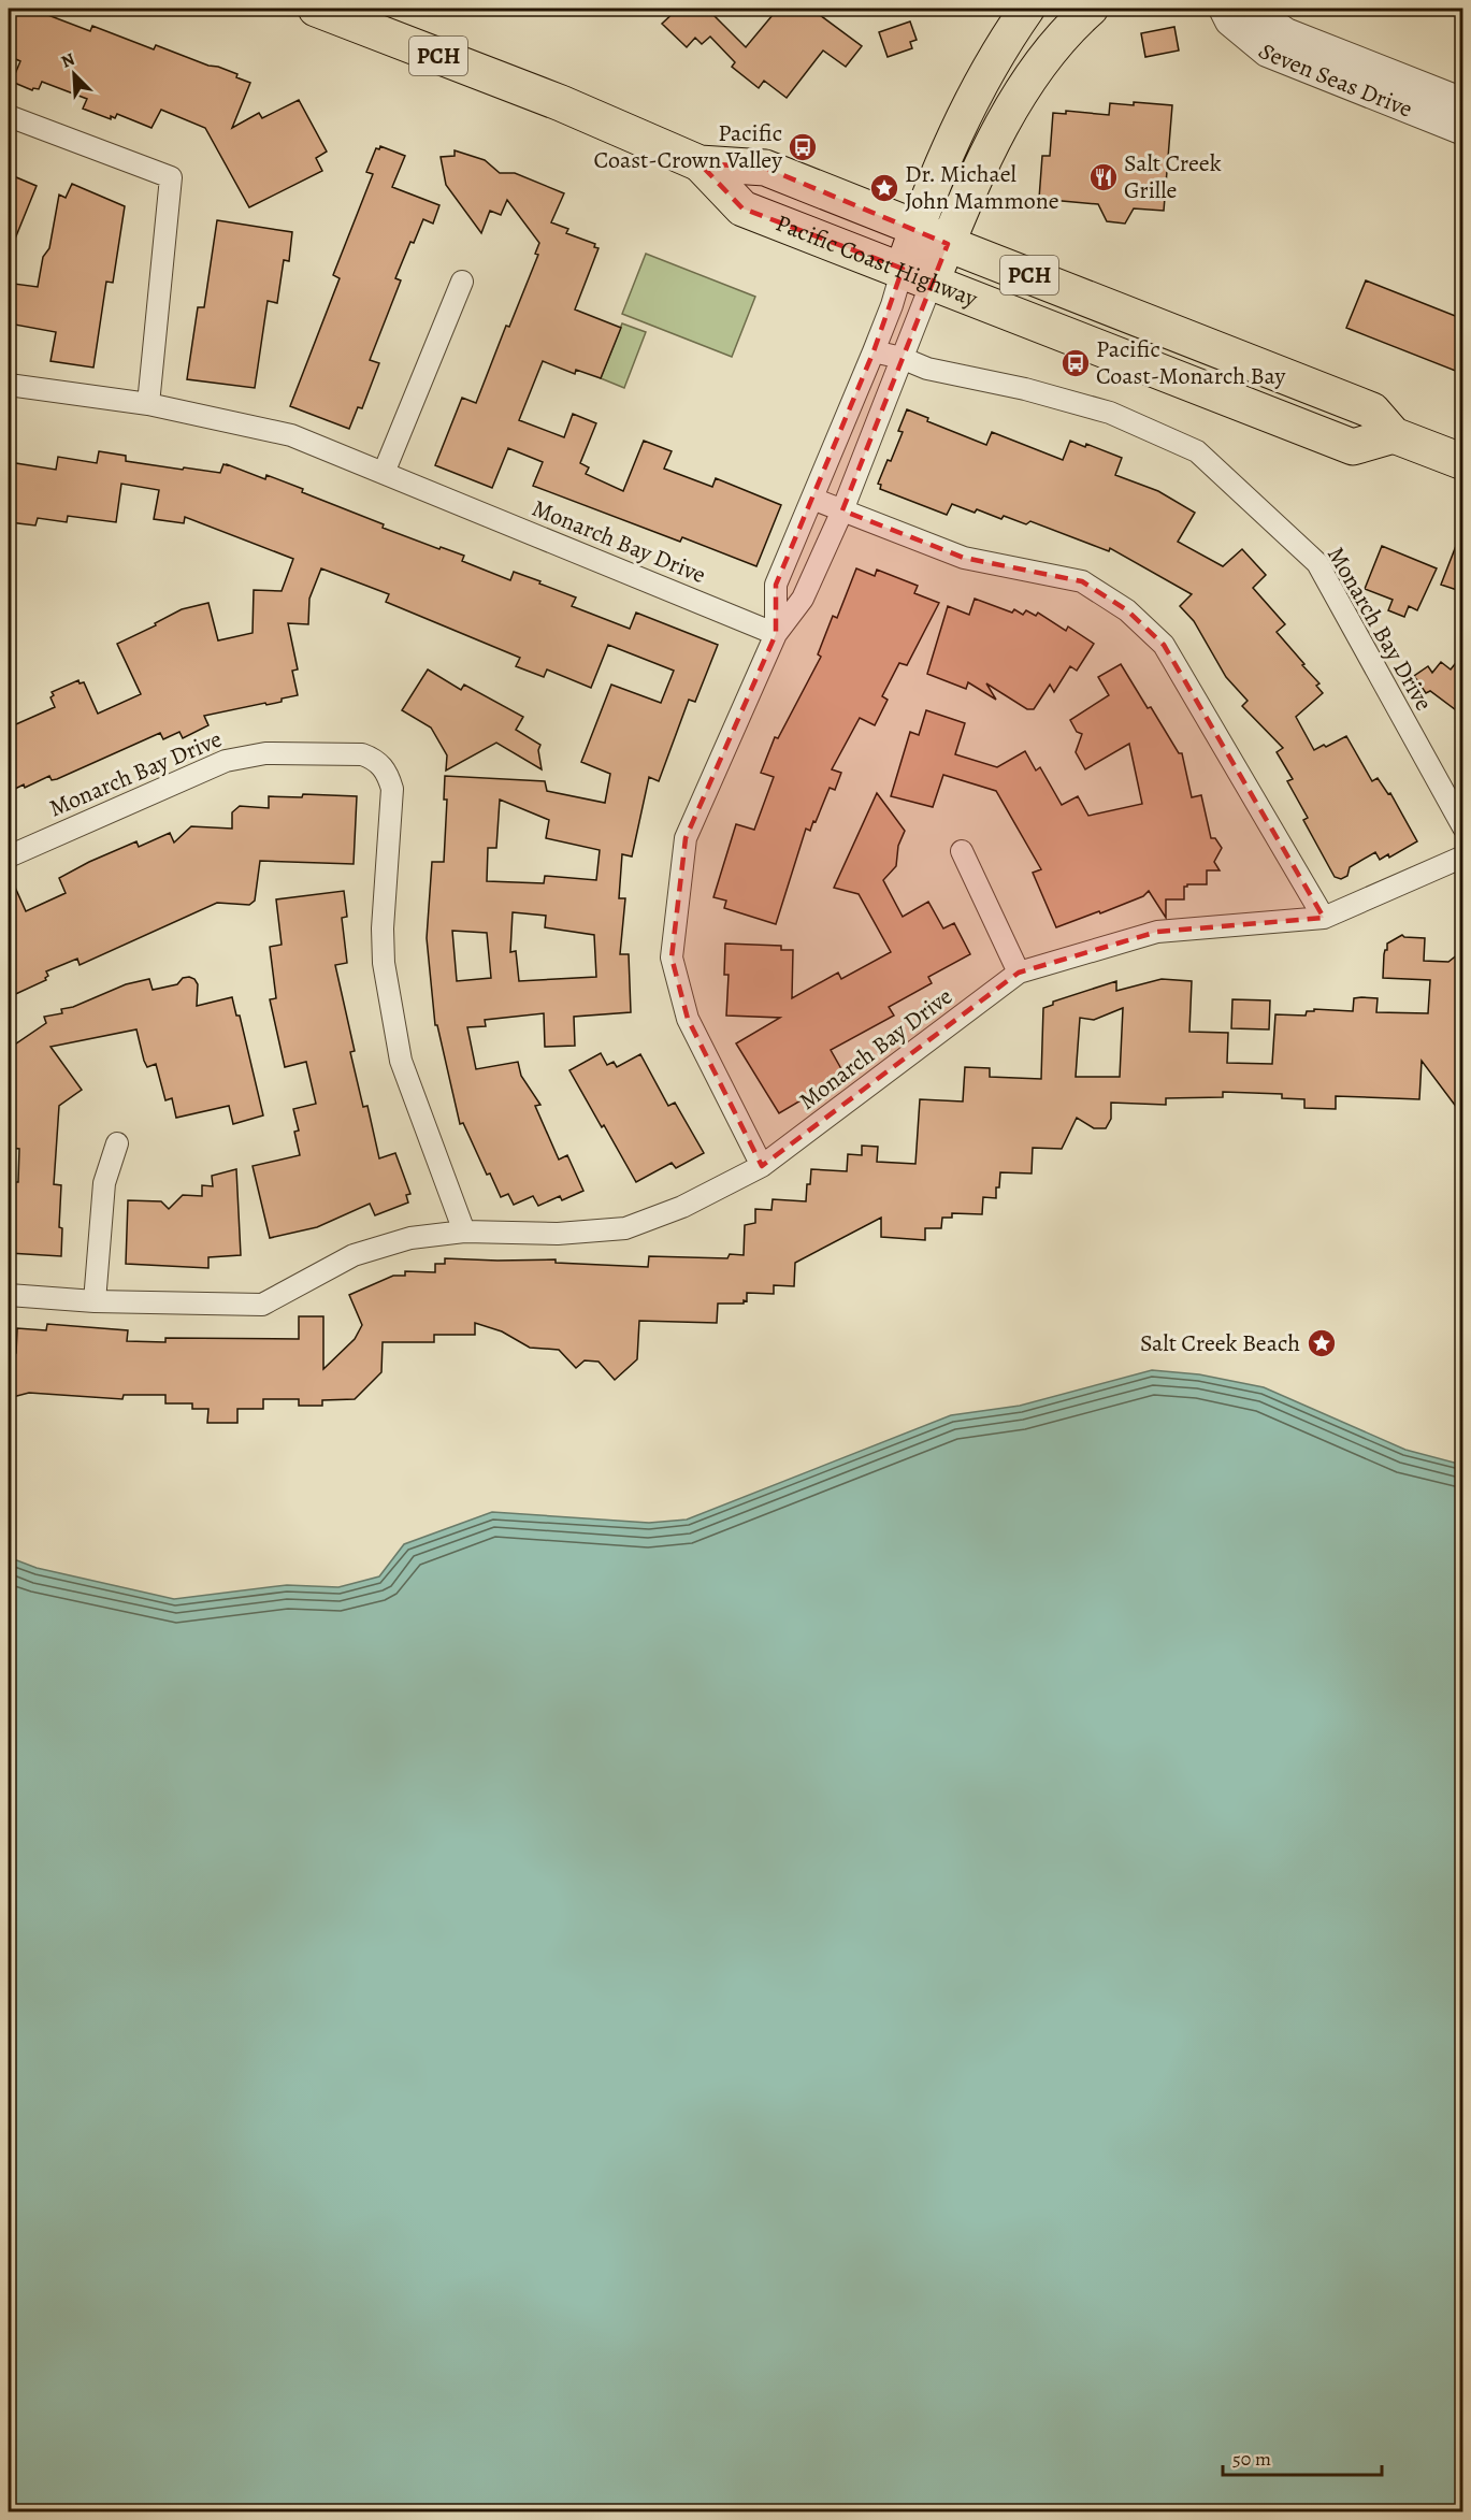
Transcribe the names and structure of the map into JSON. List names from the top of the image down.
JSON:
{
  "streets": {
    "highway": ["PCH", "Pacific Coast Highway"],
    "street": ["Seven Seas Drive", "Monarch Bay Drive"]
  },
  "places": {
    "bus stop": ["Pacific Coast-Crown Valley", "Pacific Coast-Monarch Bay"],
    "restaurant": ["Salt Creek Grille"],
    "place": ["Dr. Michael John Mammone", "Salt Creek Beach"]
  },
  "scale_bar": "50 m",
  "north": "top left"
}
